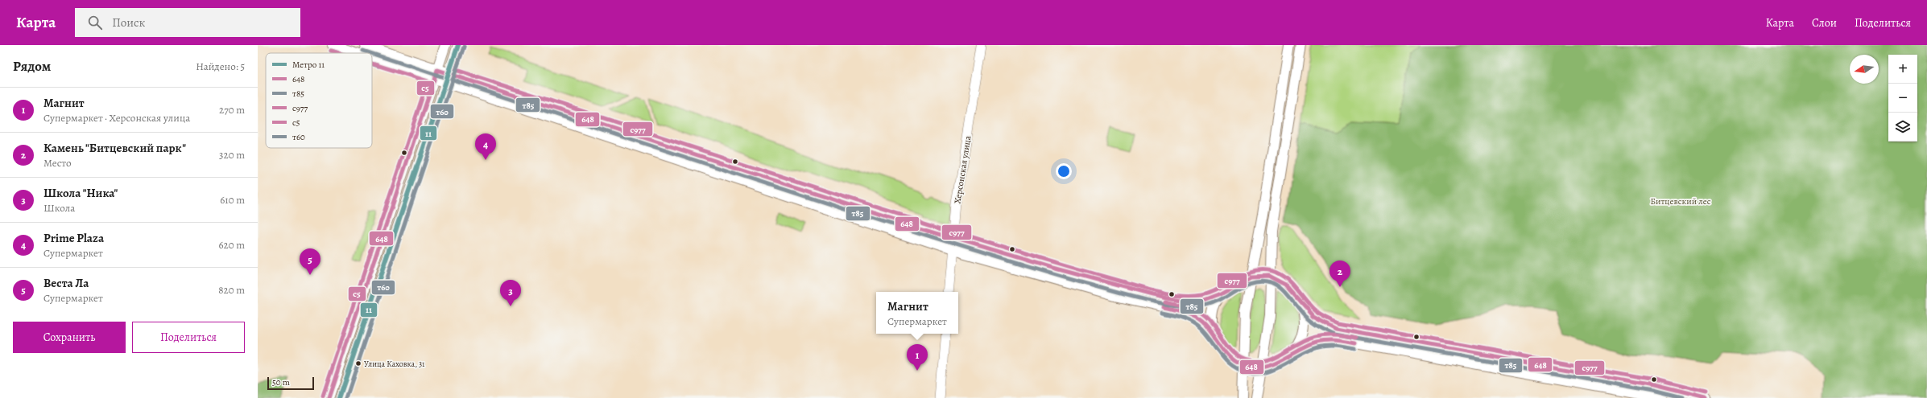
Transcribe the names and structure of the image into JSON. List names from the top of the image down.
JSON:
{
  "streets": {
    "street": ["Херсонская улица"]
  },
  "parks": ["Битцевский лес"],
  "places": ["Улица Каховка, 31"],
  "lines": [
    "metro line 11",
    "transit line с977",
    "transit line т60",
    "transit line т85",
    "transit line с5",
    "transit line 648"
  ],
  "legend": [
    "Метро 11",
    "648",
    "т85",
    "с977",
    "с5",
    "т60"
  ],
  "scale_bar": "50 m",
  "north": "left",
  "page": {
    "header": "Карта",
    "search": "Поиск",
    "nav": ["Карта", "Слои", "Поделиться"],
    "heading": ["Рядом", "Найдено: 5"],
    "map_buttons": ["+", "−"],
    "list": [
      {
        "mark": "1",
        "name": "Магнит",
        "note": "Супермаркет · Херсонская улица",
        "value": "270 m"
      },
      {
        "mark": "2",
        "name": "Камень \"Битцевский парк\"",
        "note": "Место",
        "value": "320 m"
      },
      {
        "mark": "3",
        "name": "Школа \"Ника\"",
        "note": "Школа",
        "value": "610 m"
      },
      {
        "mark": "4",
        "name": "Prime Plaza",
        "note": "Супермаркет",
        "value": "620 m"
      },
      {
        "mark": "5",
        "name": "Веста Ла",
        "note": "Супермаркет",
        "value": "820 m"
      }
    ],
    "pins": [
      "4",
      "5",
      "2",
      "3",
      "1"
    ],
    "popup": ["Магнит", "Супермаркет"],
    "buttons": ["Сохранить", "Поделиться"],
    "scale": "50 m"
  }
}
